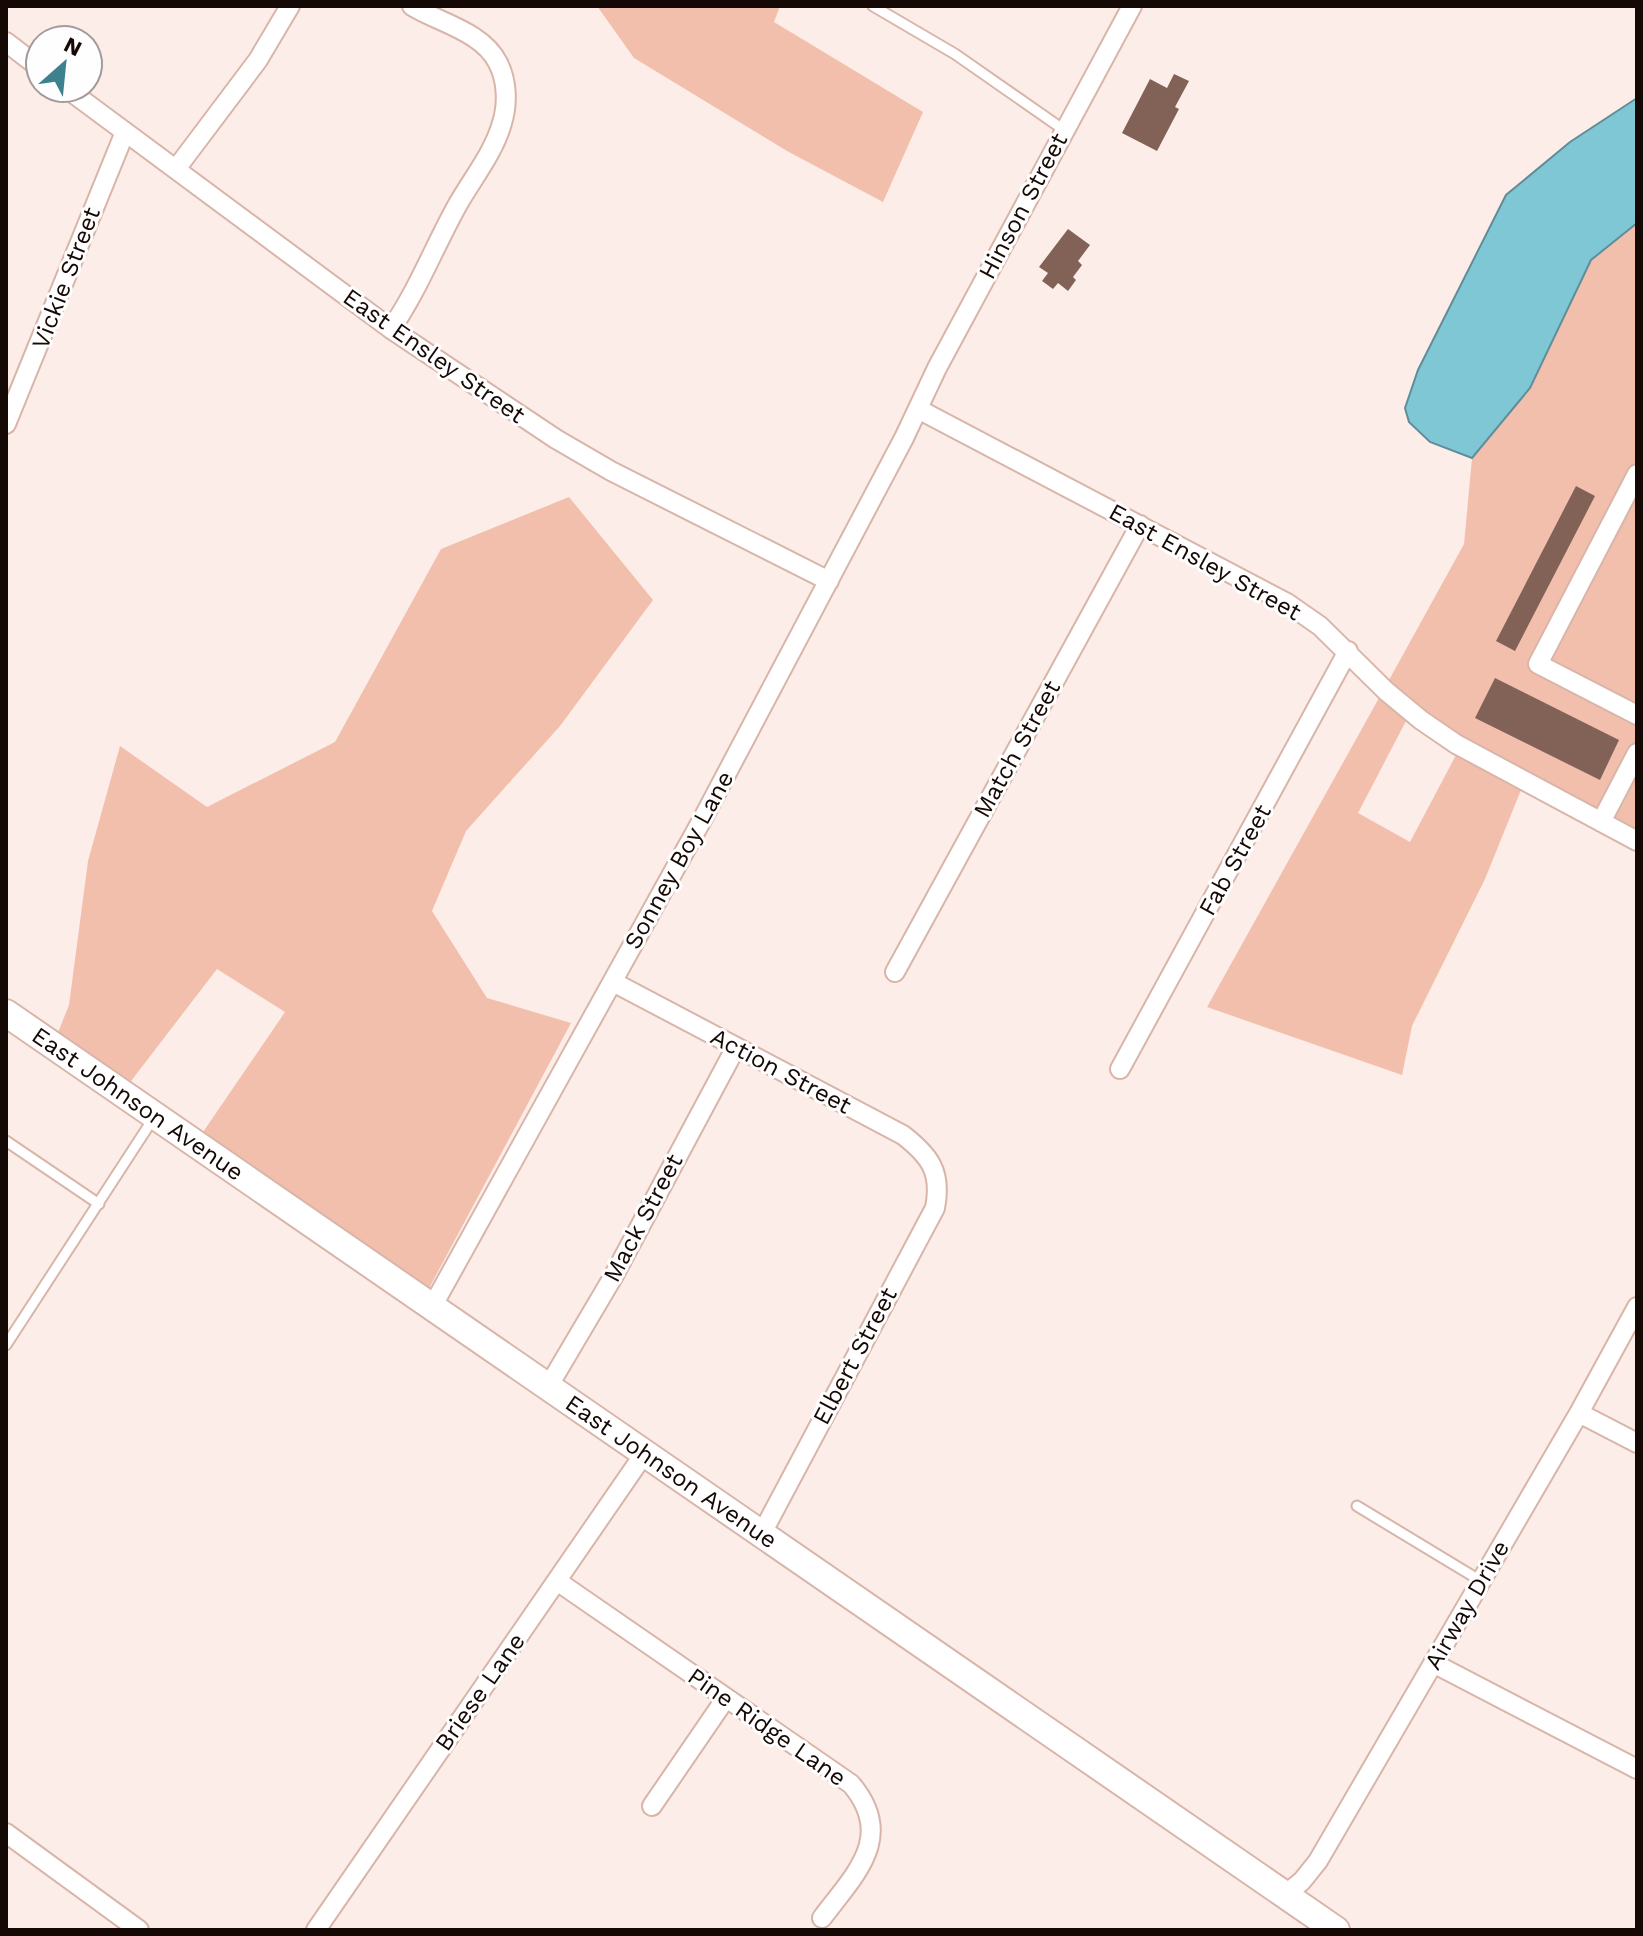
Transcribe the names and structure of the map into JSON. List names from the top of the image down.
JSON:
{
  "streets": {
    "main road": ["East Johnson Avenue"],
    "street": [
      "Hinson Street",
      "Vickie Street",
      "East Ensley Street",
      "Match Street",
      "Sonney Boy Lane",
      "Fab Street",
      "Action Street",
      "Mack Street",
      "Elbert Street",
      "Airway Drive",
      "Briese Lane",
      "Pine Ridge Lane"
    ]
  },
  "crossings": [
    ["Hinson Street", "East Ensley Street"],
    ["Hinson Street", "Sonney Boy Lane"],
    ["Vickie Street", "East Ensley Street"],
    ["East Ensley Street", "Match Street"],
    ["East Ensley Street", "Sonney Boy Lane"],
    ["East Ensley Street", "Fab Street"],
    ["Sonney Boy Lane", "Action Street"],
    ["Sonney Boy Lane", "East Johnson Avenue"],
    ["Action Street", "Mack Street"],
    ["Action Street", "Elbert Street"],
    ["East Johnson Avenue", "Mack Street"],
    ["East Johnson Avenue", "Elbert Street"],
    ["East Johnson Avenue", "Airway Drive"],
    ["East Johnson Avenue", "Briese Lane"],
    ["Briese Lane", "Pine Ridge Lane"]
  ],
  "north": "top right"
}
